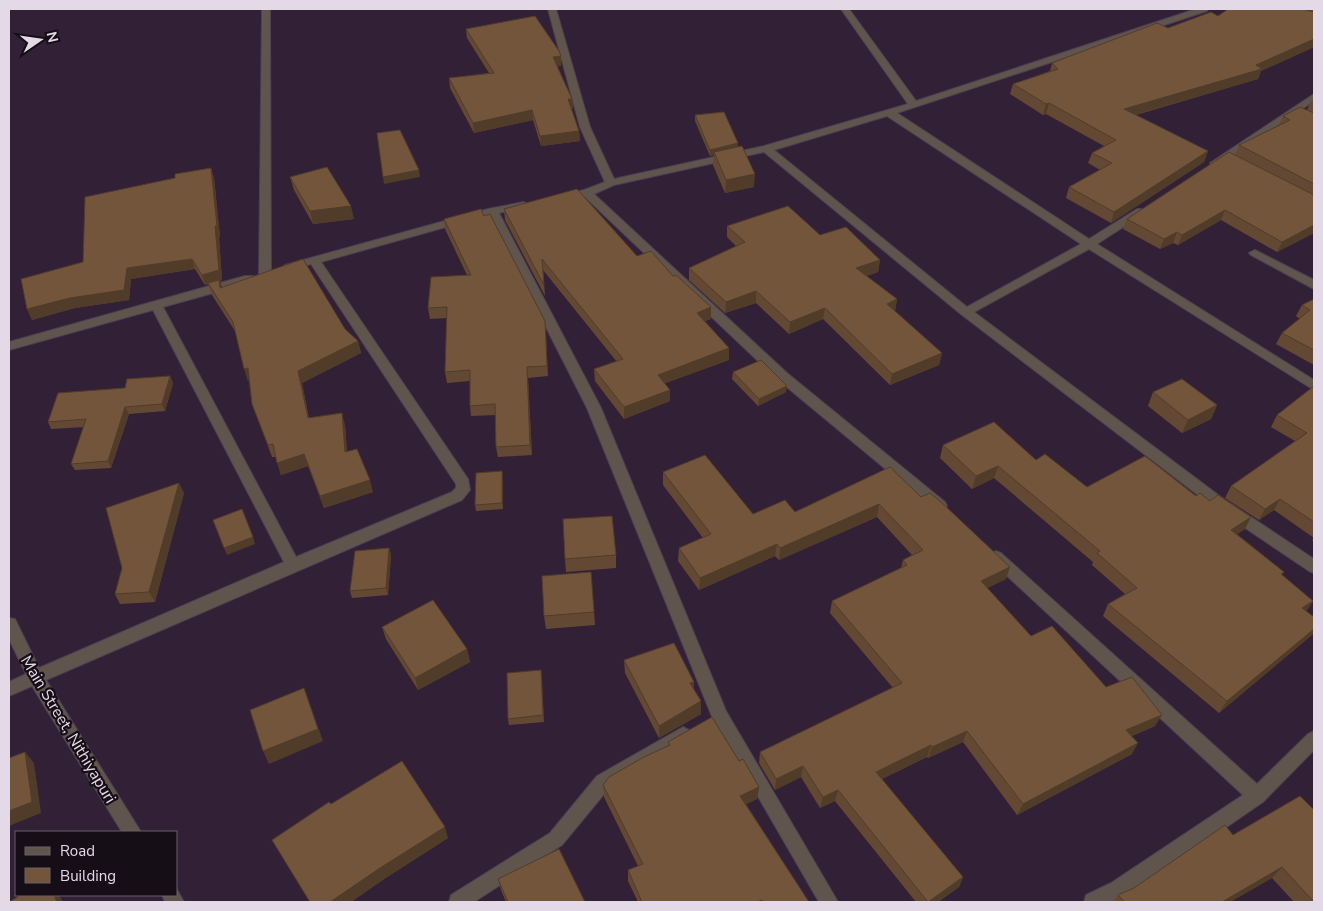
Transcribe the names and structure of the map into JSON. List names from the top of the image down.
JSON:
{
  "streets": {
    "street": ["Main Street, Nithiyapuri"]
  },
  "legend": ["Road", "Building"],
  "north": "right"
}
